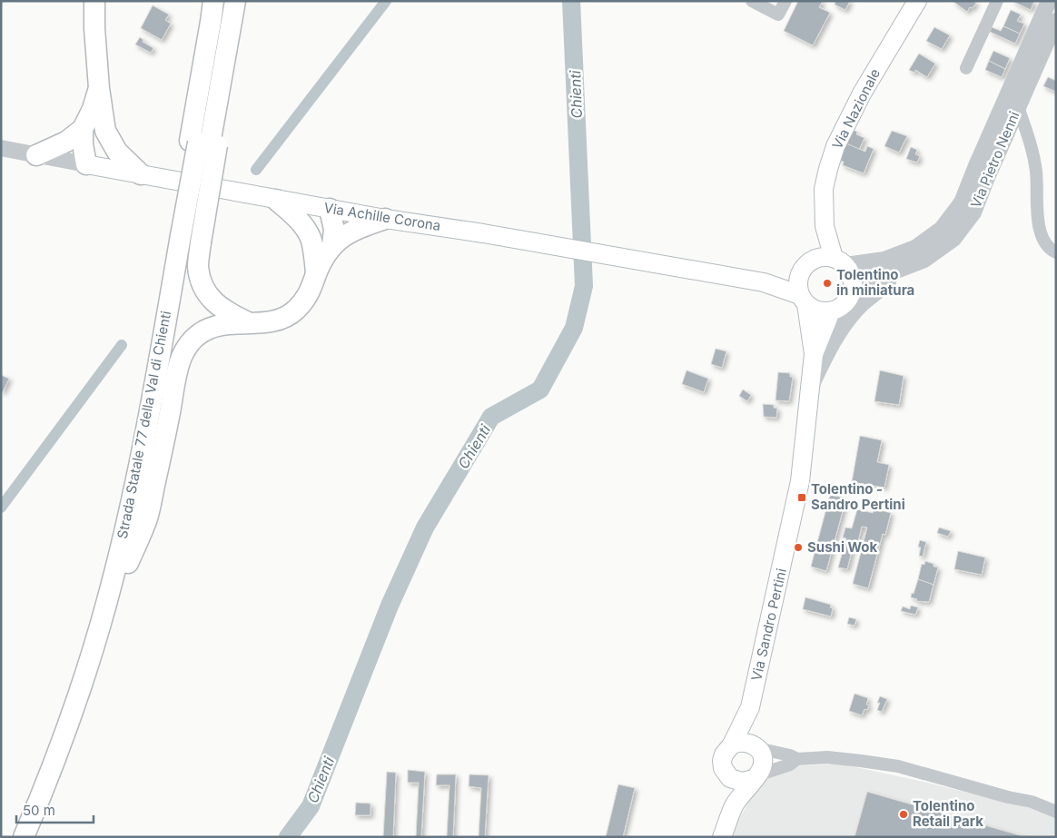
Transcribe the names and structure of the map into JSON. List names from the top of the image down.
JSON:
{
  "streets": {
    "highway": ["Strada Statale 77 della Val di Chienti"],
    "main road": ["Via Nazionale", "Via Achille Corona", "Via Sandro Pertini"],
    "street": ["Via Pietro Nenni"]
  },
  "crossings": [
    ["Via Nazionale", "Via Pietro Nenni"],
    ["Via Nazionale", "Via Achille Corona"],
    ["Via Nazionale", "Via Sandro Pertini"],
    ["Via Pietro Nenni", "Via Achille Corona"],
    ["Via Pietro Nenni", "Via Sandro Pertini"],
    ["Via Achille Corona", "Via Sandro Pertini"]
  ],
  "water": ["Chienti"],
  "places": {
    "other": ["Tolentino in miniatura", "Sushi Wok", "Tolentino Retail Park"],
    "transit": ["Tolentino - Sandro Pertini"]
  },
  "scale_bar": "50 m"
}
